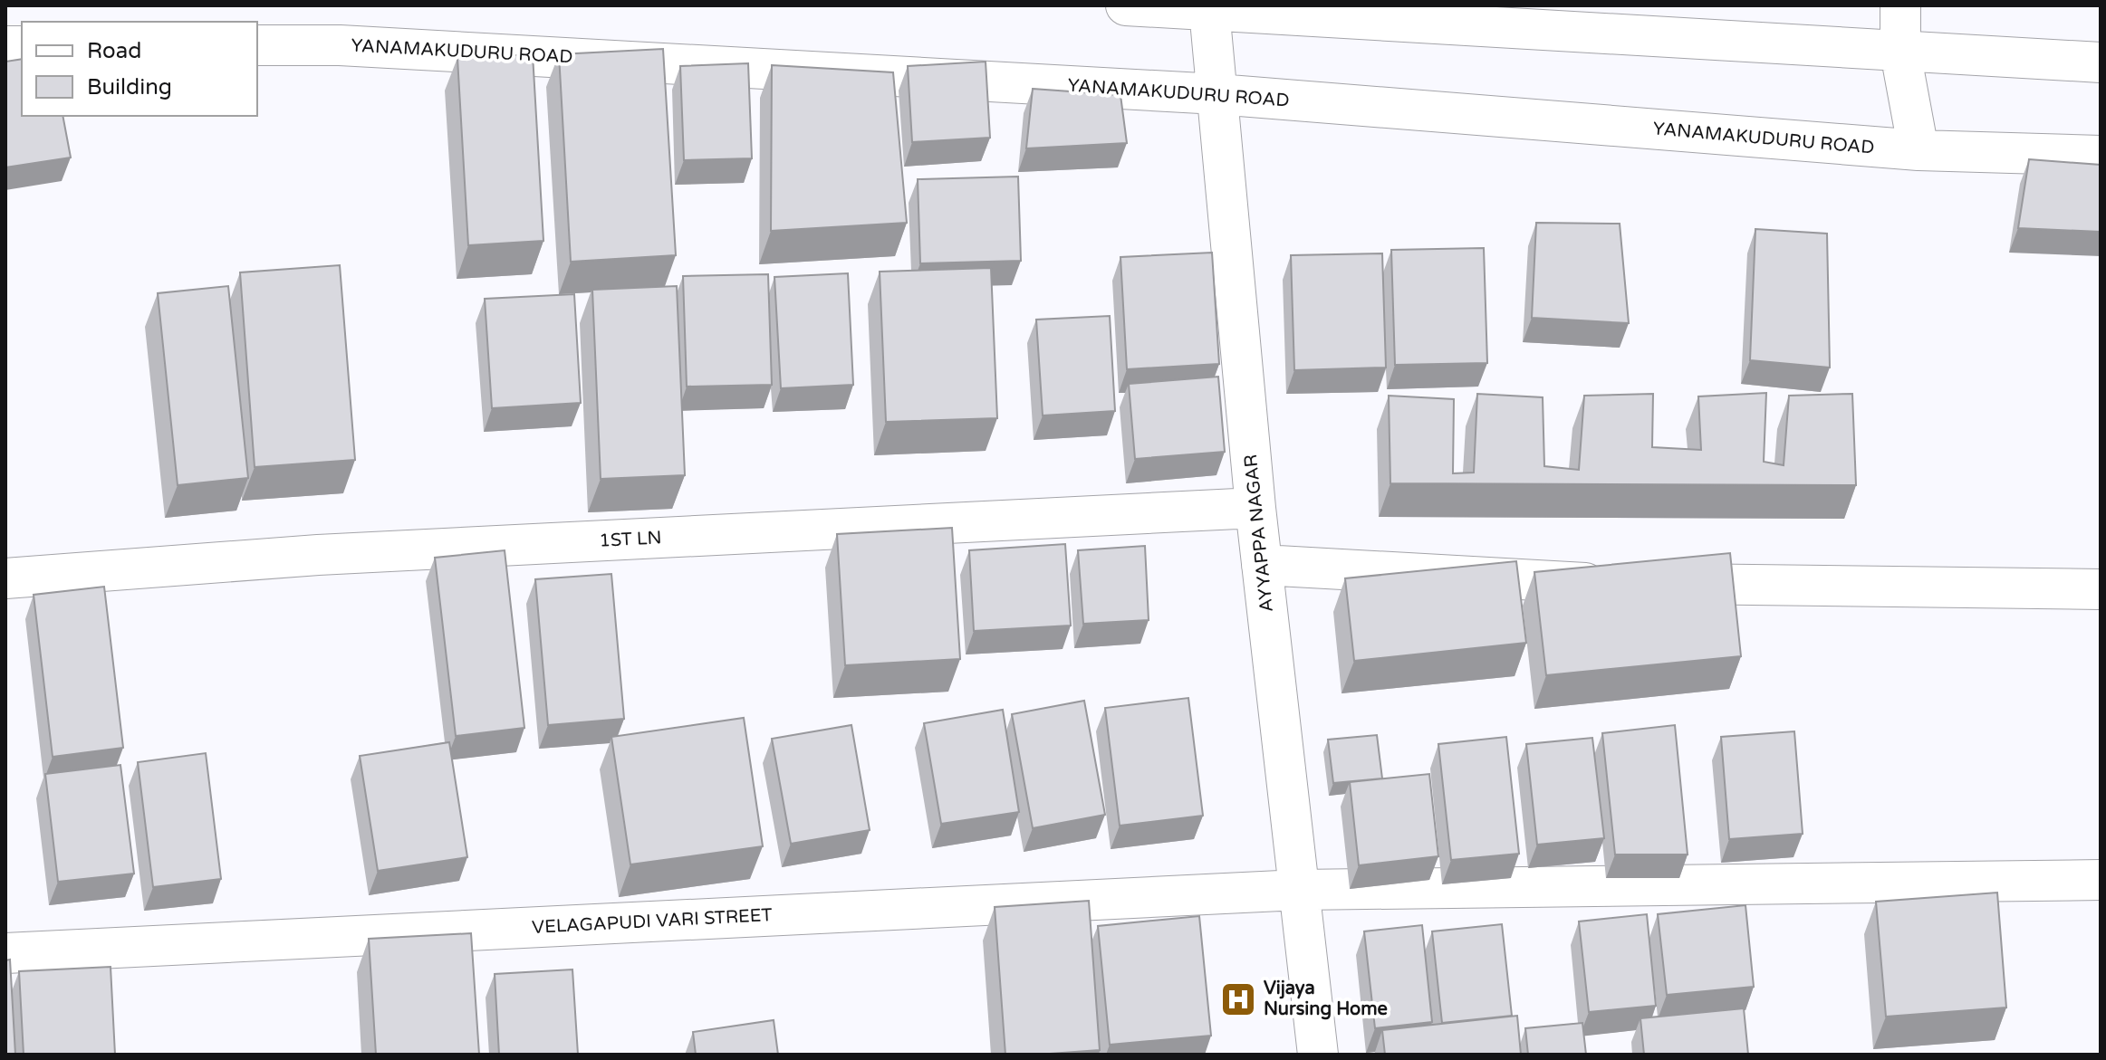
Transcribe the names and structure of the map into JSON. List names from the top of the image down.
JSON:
{
  "streets": {
    "street": [
      "YANAMAKUDURU ROAD",
      "AYYAPPA NAGAR",
      "1ST LN",
      "VELAGAPUDI VARI STREET"
    ]
  },
  "crossings": [
    ["YANAMAKUDURU ROAD", "AYYAPPA NAGAR"],
    ["AYYAPPA NAGAR", "1ST LN"],
    ["AYYAPPA NAGAR", "VELAGAPUDI VARI STREET"]
  ],
  "places": {
    "hospital": ["Vijaya Nursing Home"]
  },
  "legend": ["Road", "Building"]
}
